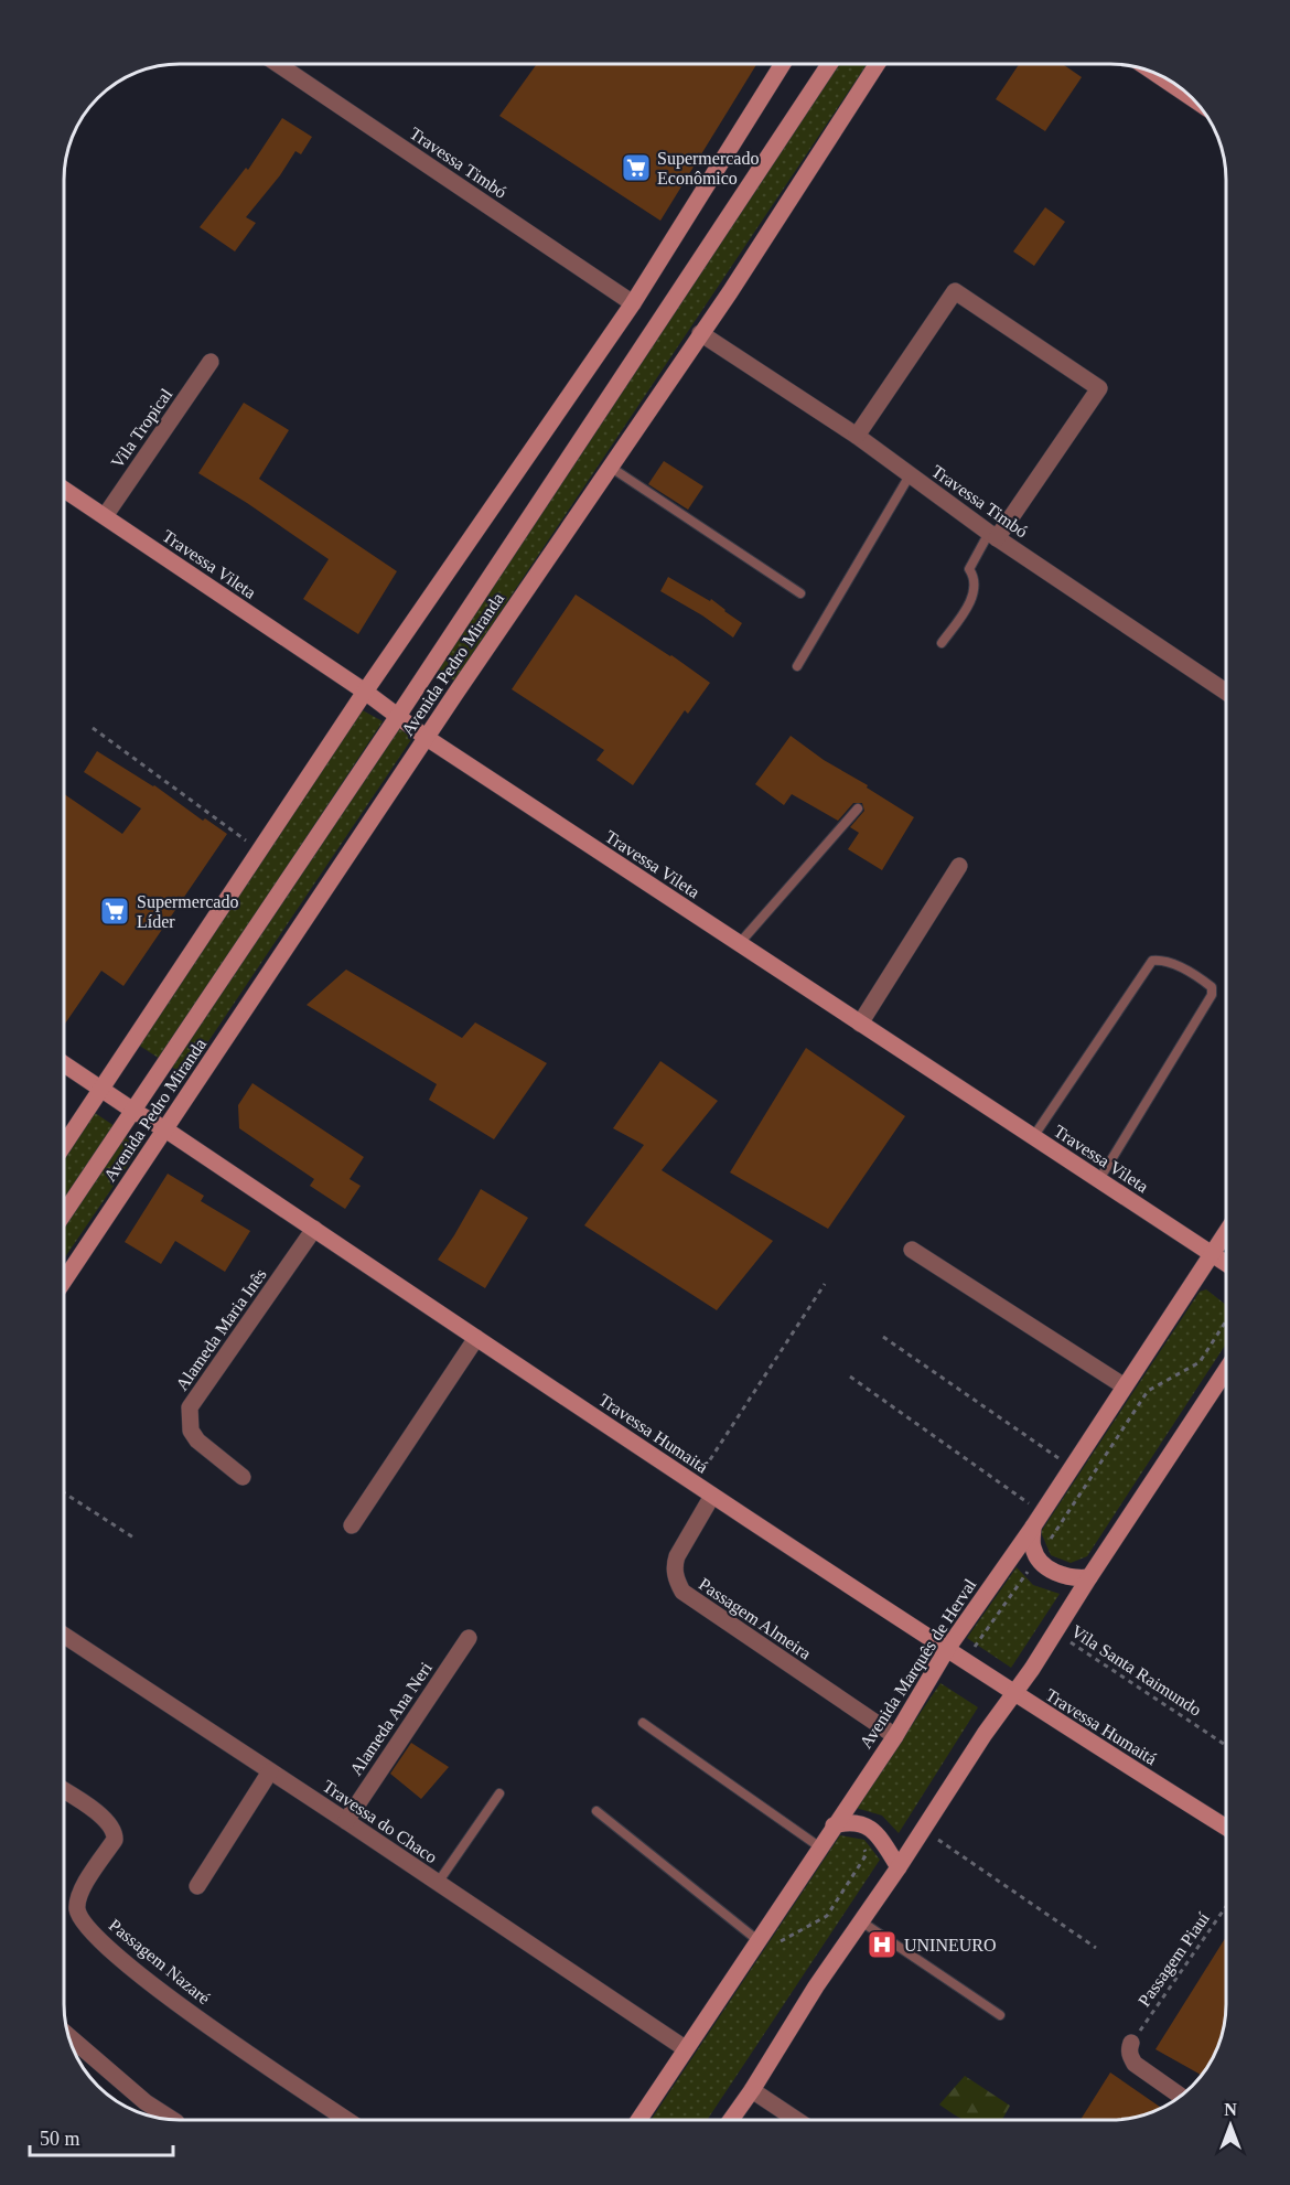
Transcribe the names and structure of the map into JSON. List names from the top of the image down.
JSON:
{
  "streets": {
    "main road": [
      "Travessa Vileta",
      "Avenida Pedro Miranda",
      "Travessa Humaitá",
      "Avenida Marquês de Herval"
    ],
    "street": [
      "Travessa Timbó",
      "Vila Tropical",
      "Alameda Maria Inês",
      "Passagem Almeira",
      "Alameda Ana Neri",
      "Travessa do Chaco",
      "Passagem Nazaré"
    ],
    "path": ["Vila Santa Raimundo", "Passagem Piauí"]
  },
  "crossings": [
    ["Travessa Timbó", "Avenida Pedro Miranda"],
    ["Vila Tropical", "Travessa Vileta"],
    ["Travessa Vileta", "Avenida Pedro Miranda"],
    ["Travessa Vileta", "Avenida Marquês de Herval"],
    ["Avenida Pedro Miranda", "Travessa Humaitá"],
    ["Alameda Maria Inês", "Travessa Humaitá"],
    ["Travessa Humaitá", "Passagem Almeira"],
    ["Travessa Humaitá", "Avenida Marquês de Herval"],
    ["Passagem Almeira", "Avenida Marquês de Herval"],
    ["Avenida Marquês de Herval", "Travessa do Chaco"],
    ["Alameda Ana Neri", "Travessa do Chaco"]
  ],
  "places": {
    "supermarket": ["Supermercado Econômico", "Supermercado Líder"],
    "hospital": ["UNINEURO"]
  },
  "scale_bar": "50 m",
  "north": "top"
}
